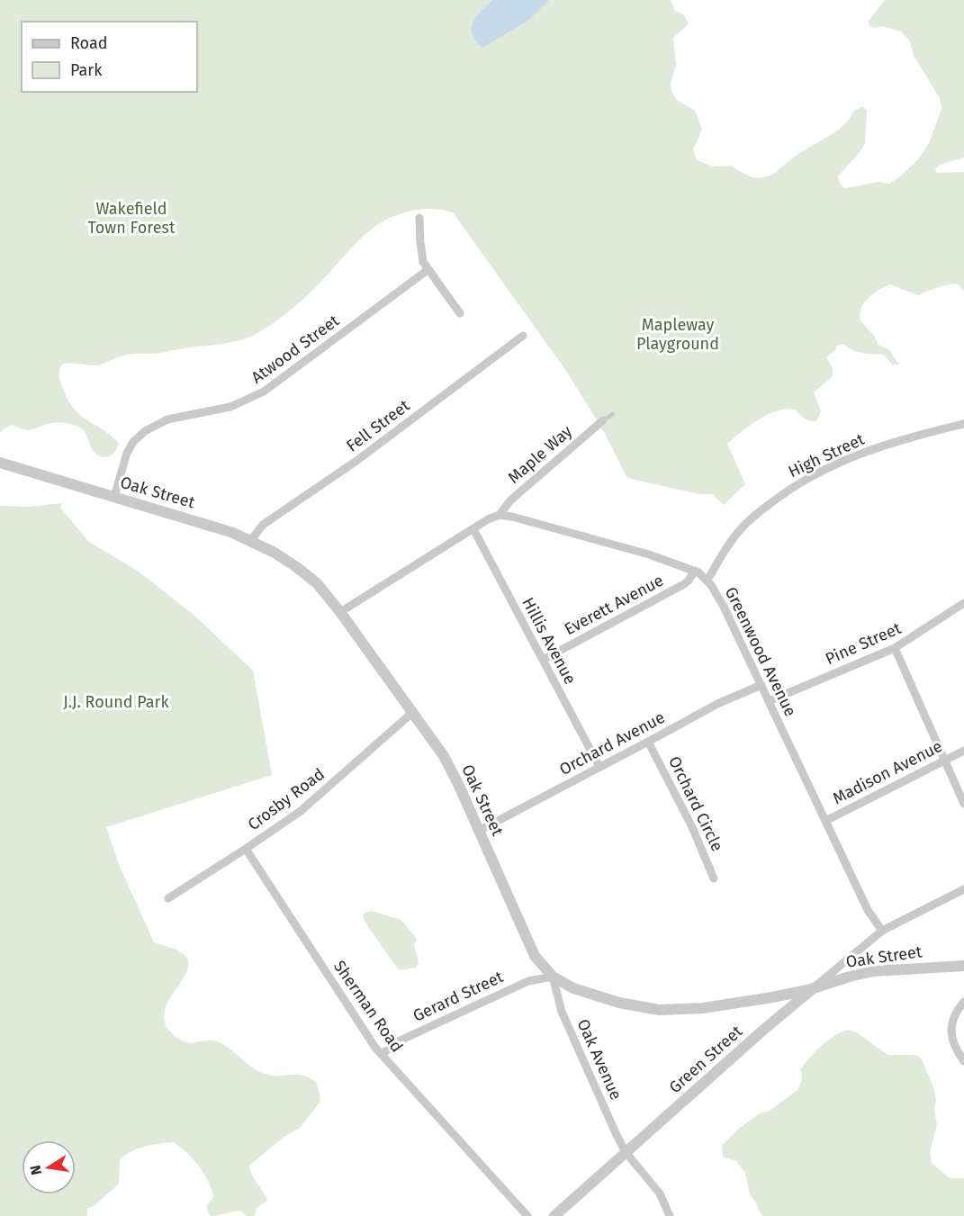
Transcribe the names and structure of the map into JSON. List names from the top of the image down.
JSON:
{
  "streets": {
    "street": [
      "Atwood Street",
      "Fell Street",
      "Maple Way",
      "High Street",
      "Oak Street",
      "Everett Avenue",
      "Hillis Avenue",
      "Pine Street",
      "Greenwood Avenue",
      "Orchard Avenue",
      "Madison Avenue",
      "Crosby Road",
      "Orchard Circle",
      "Gerard Street",
      "Sherman Road",
      "Oak Avenue",
      "Green Street"
    ]
  },
  "crossings": [
    ["Atwood Street", "Oak Street"],
    ["Fell Street", "Oak Street"],
    ["Maple Way", "Greenwood Avenue"],
    ["High Street", "Greenwood Avenue"],
    ["Oak Street", "Orchard Avenue"],
    ["Oak Street", "Crosby Road"],
    ["Oak Street", "Gerard Street"],
    ["Oak Street", "Oak Avenue"],
    ["Oak Street", "Green Street"],
    ["Everett Avenue", "Hillis Avenue"],
    ["Everett Avenue", "Greenwood Avenue"],
    ["Hillis Avenue", "Orchard Avenue"],
    ["Pine Street", "Greenwood Avenue"],
    ["Greenwood Avenue", "Orchard Avenue"],
    ["Greenwood Avenue", "Madison Avenue"],
    ["Greenwood Avenue", "Green Street"],
    ["Orchard Avenue", "Orchard Circle"],
    ["Crosby Road", "Sherman Road"],
    ["Gerard Street", "Sherman Road"],
    ["Gerard Street", "Oak Avenue"],
    ["Oak Avenue", "Green Street"]
  ],
  "parks": ["Wakefield Town Forest", "Mapleway Playground", "J.J. Round Park"],
  "legend": ["Road", "Park"],
  "north": "left"
}
